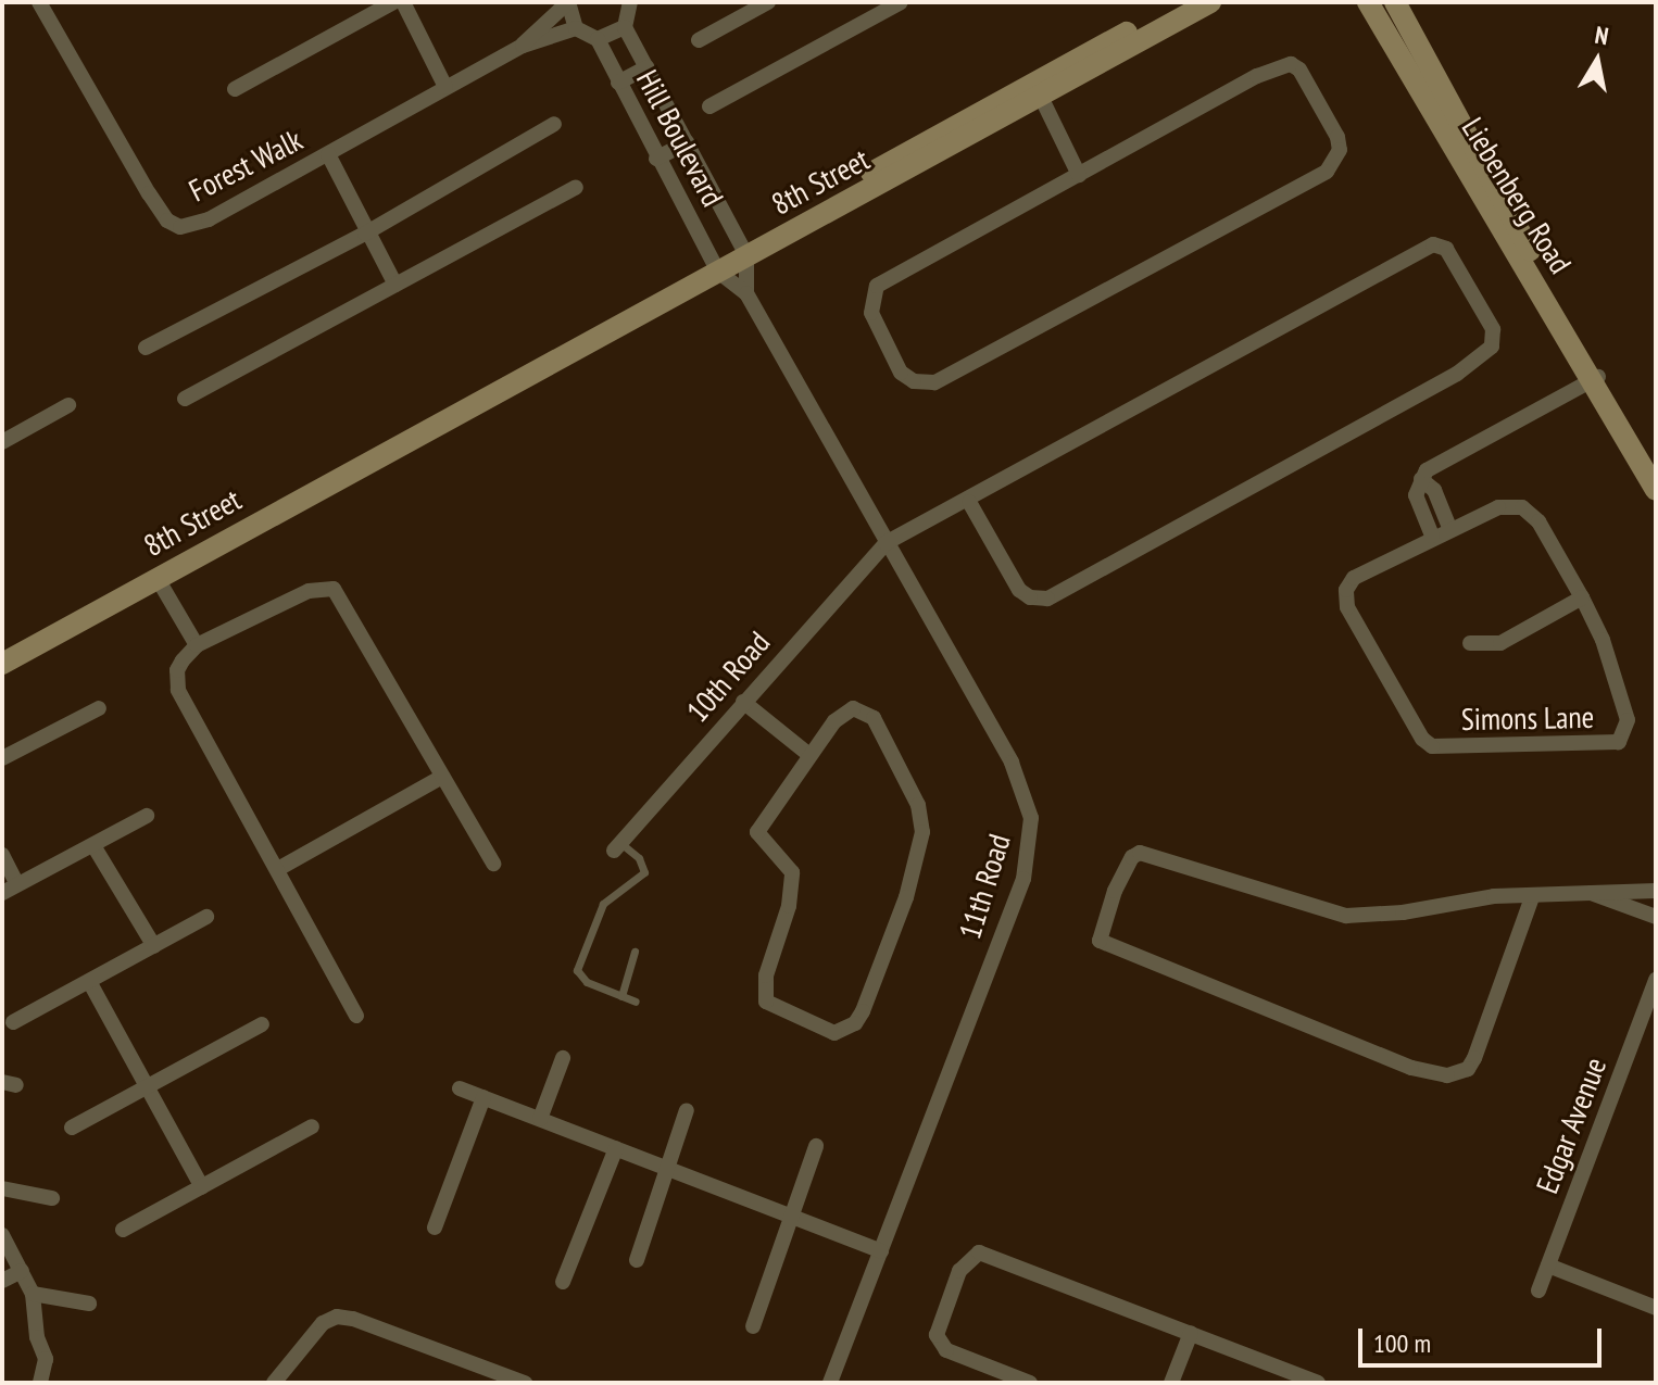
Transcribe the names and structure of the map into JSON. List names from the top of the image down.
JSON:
{
  "streets": {
    "street": [
      "Hill Boulevard",
      "Forest Walk",
      "8th Street",
      "Liebenberg Road",
      "10th Road",
      "Simons Lane",
      "11th Road",
      "Edgar Avenue"
    ]
  },
  "crossings": [
    ["Hill Boulevard", "8th Street"],
    ["Hill Boulevard", "11th Road"],
    ["8th Street", "11th Road"],
    ["10th Road", "11th Road"]
  ],
  "scale_bar": "100 m",
  "north": "top"
}
